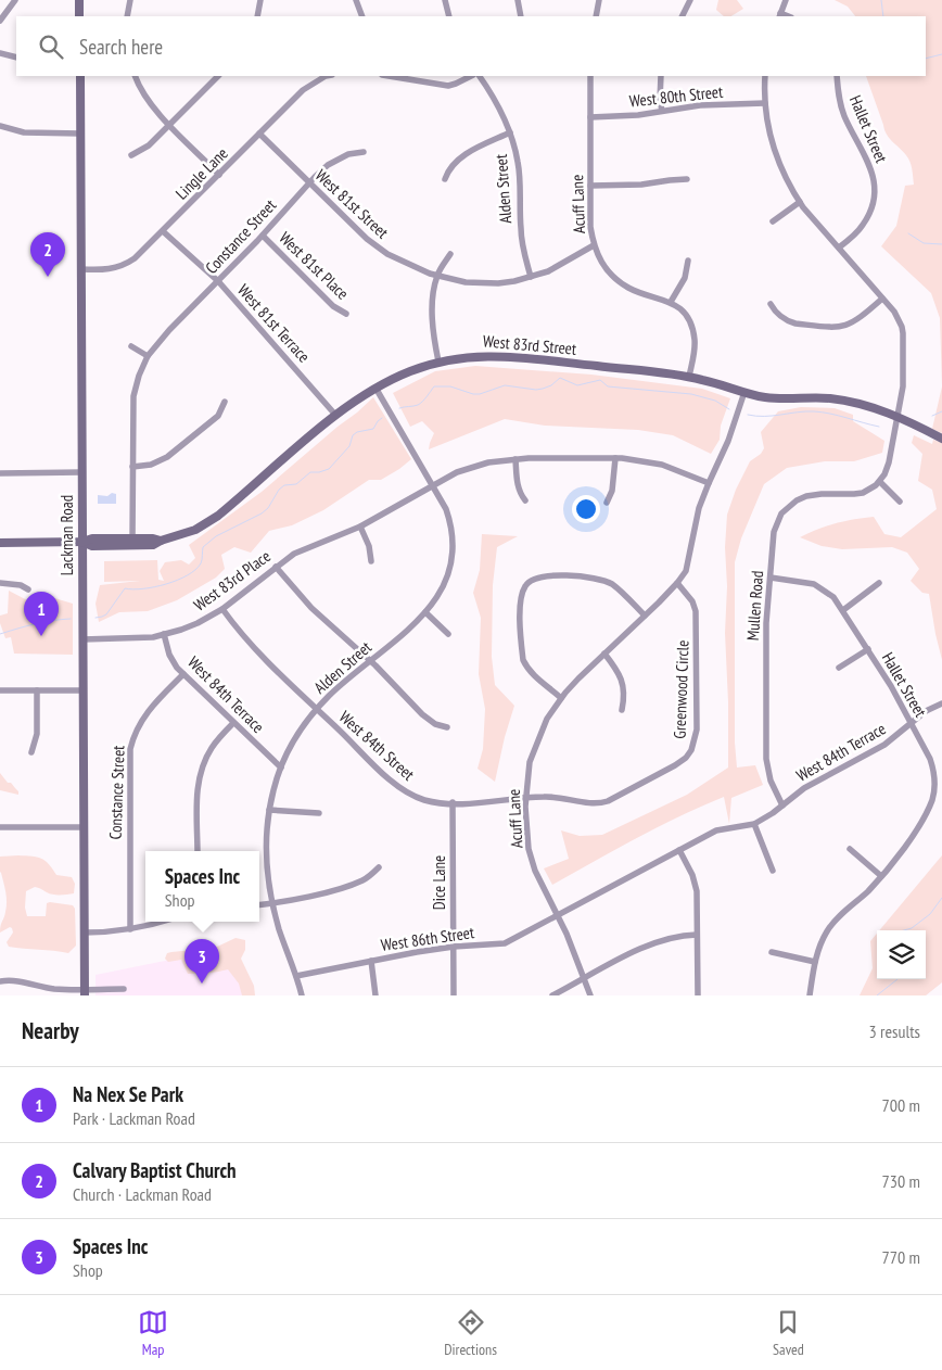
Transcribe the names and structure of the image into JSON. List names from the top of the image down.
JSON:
{
  "streets": {
    "street": [
      "West 80th Street",
      "Hallet Street",
      "Lingle Lane",
      "Alden Street",
      "West 81st Street",
      "Acuff Lane",
      "Constance Street",
      "West 81st Place",
      "West 81st Terrace",
      "West 83rd Street",
      "Lackman Road",
      "West 83rd Place",
      "Mullen Road",
      "Greenwood Circle",
      "West 84th Terrace",
      "West 84th Street",
      "Dice Lane",
      "West 86th Street"
    ]
  },
  "crossings": [
    ["West 80th Street", "Acuff Lane"],
    ["Hallet Street", "Mullen Road"],
    ["Hallet Street", "West 84th Terrace"],
    ["Lingle Lane", "West 81st Street"],
    ["Lingle Lane", "West 81st Terrace"],
    ["Lingle Lane", "Lackman Road"],
    ["Alden Street", "West 81st Street"],
    ["Alden Street", "West 83rd Street"],
    ["Alden Street", "West 83rd Place"],
    ["Alden Street", "West 84th Terrace"],
    ["Alden Street", "West 84th Street"],
    ["Alden Street", "West 86th Street"],
    ["West 81st Street", "Acuff Lane"],
    ["West 81st Street", "Constance Street"],
    ["Acuff Lane", "West 83rd Street"],
    ["Acuff Lane", "West 83rd Place"],
    ["Acuff Lane", "Greenwood Circle"],
    ["Acuff Lane", "West 84th Terrace"],
    ["Acuff Lane", "West 84th Street"],
    ["Acuff Lane", "West 86th Street"],
    ["Constance Street", "West 81st Place"],
    ["Constance Street", "West 81st Terrace"],
    ["Constance Street", "West 83rd Street"],
    ["Constance Street", "West 84th Terrace"],
    ["West 81st Terrace", "West 83rd Street"],
    ["West 83rd Street", "Lackman Road"],
    ["Lackman Road", "West 83rd Place"],
    ["West 83rd Place", "West 84th Terrace"],
    ["West 83rd Place", "West 84th Street"],
    ["Mullen Road", "West 84th Terrace"],
    ["Greenwood Circle", "West 84th Street"],
    ["West 84th Terrace", "West 86th Street"],
    ["West 84th Street", "Dice Lane"],
    ["Dice Lane", "West 86th Street"]
  ],
  "page": {
    "search": "Search here",
    "pins": ["2", "1", "3"],
    "popup": ["Spaces Inc", "Shop"],
    "heading": ["Nearby", "3 results"],
    "list": [
      {
        "mark": "1",
        "name": "Na Nex Se Park",
        "note": "Park · Lackman Road",
        "value": "700 m"
      },
      {
        "mark": "2",
        "name": "Calvary Baptist Church",
        "note": "Church · Lackman Road",
        "value": "730 m"
      },
      {
        "mark": "3",
        "name": "Spaces Inc",
        "note": "Shop",
        "value": "770 m"
      }
    ],
    "nav": ["Map", "Directions", "Saved"]
  }
}
